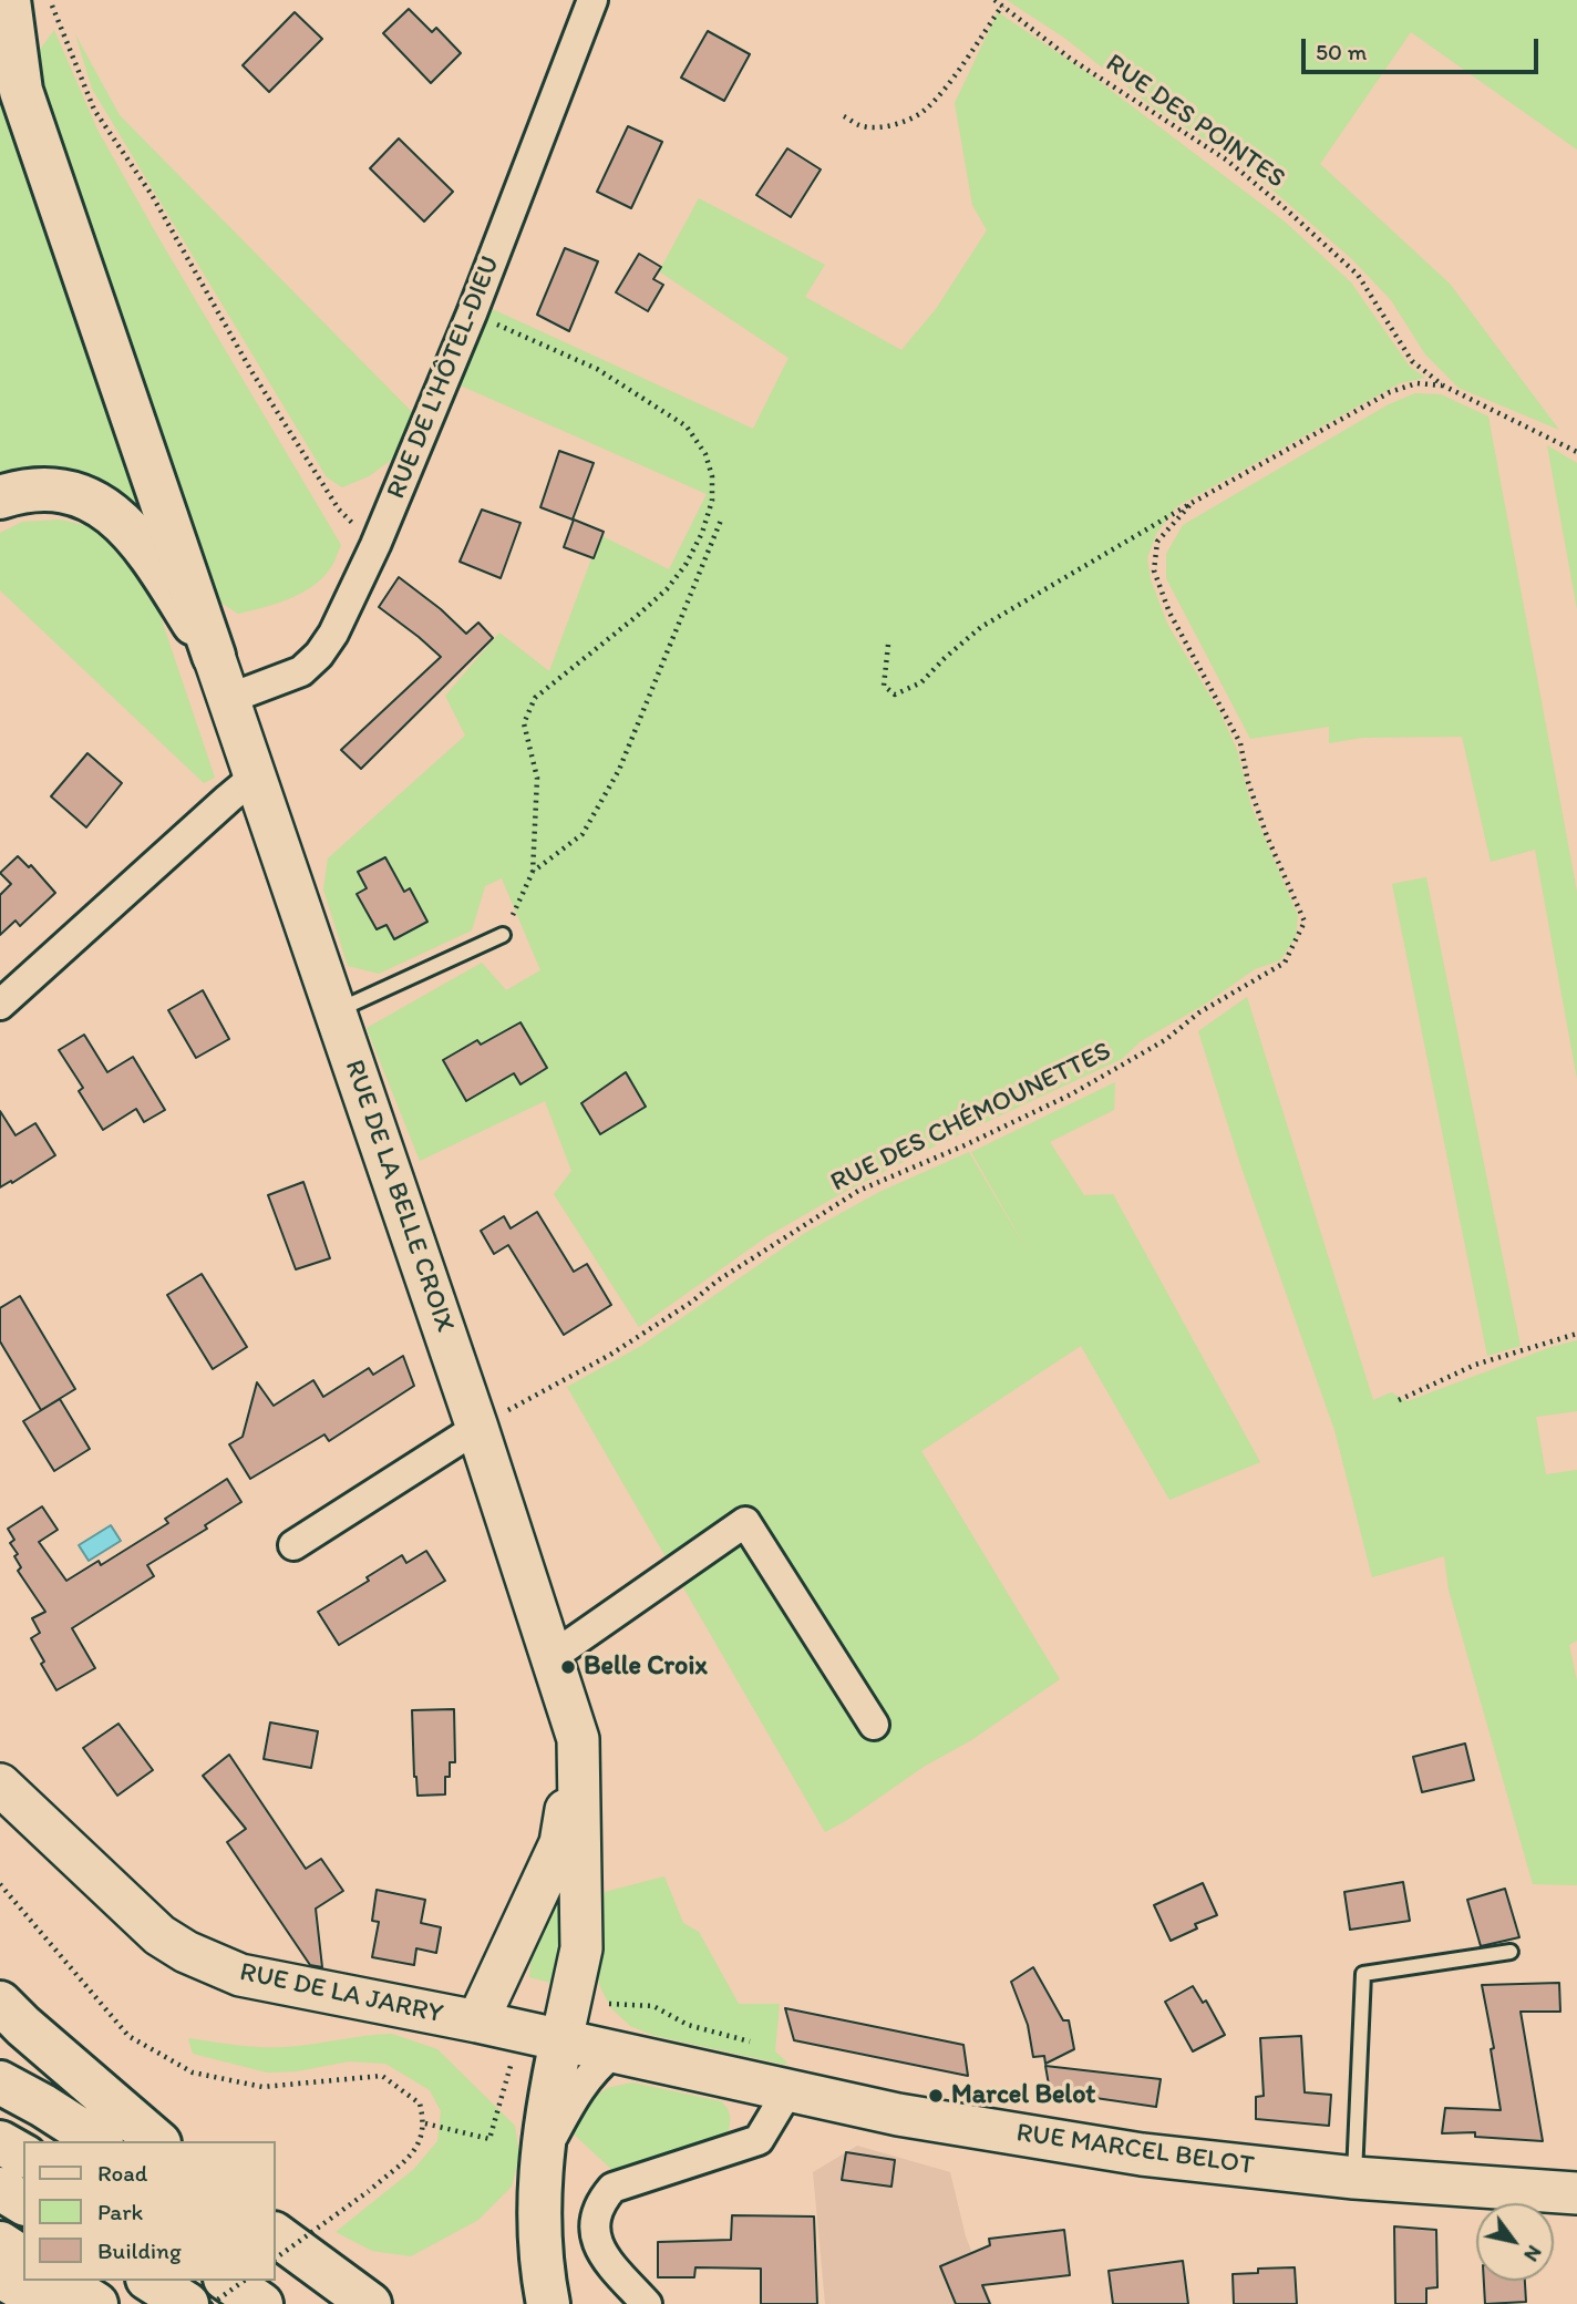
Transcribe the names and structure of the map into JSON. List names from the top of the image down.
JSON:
{
  "streets": {
    "main road": ["RUE DE LA BELLE CROIX", "RUE DE LA JARRY", "RUE MARCEL BELOT"],
    "street": ["RUE DE L'HÔTEL-DIEU"],
    "path": ["RUE DES POINTES", "RUE DES CHÉMOUNETTES"]
  },
  "crossings": [
    ["RUE DE L'HÔTEL-DIEU", "RUE DE LA BELLE CROIX"],
    ["RUE DES CHÉMOUNETTES", "RUE DE LA BELLE CROIX"],
    ["RUE DE LA BELLE CROIX", "RUE DE LA JARRY"],
    ["RUE DE LA BELLE CROIX", "RUE MARCEL BELOT"],
    ["RUE DE LA JARRY", "RUE MARCEL BELOT"]
  ],
  "places": ["Belle Croix", "Marcel Belot"],
  "legend": ["Road", "Park", "Building"],
  "scale_bar": "50 m",
  "north": "bottom right"
}
